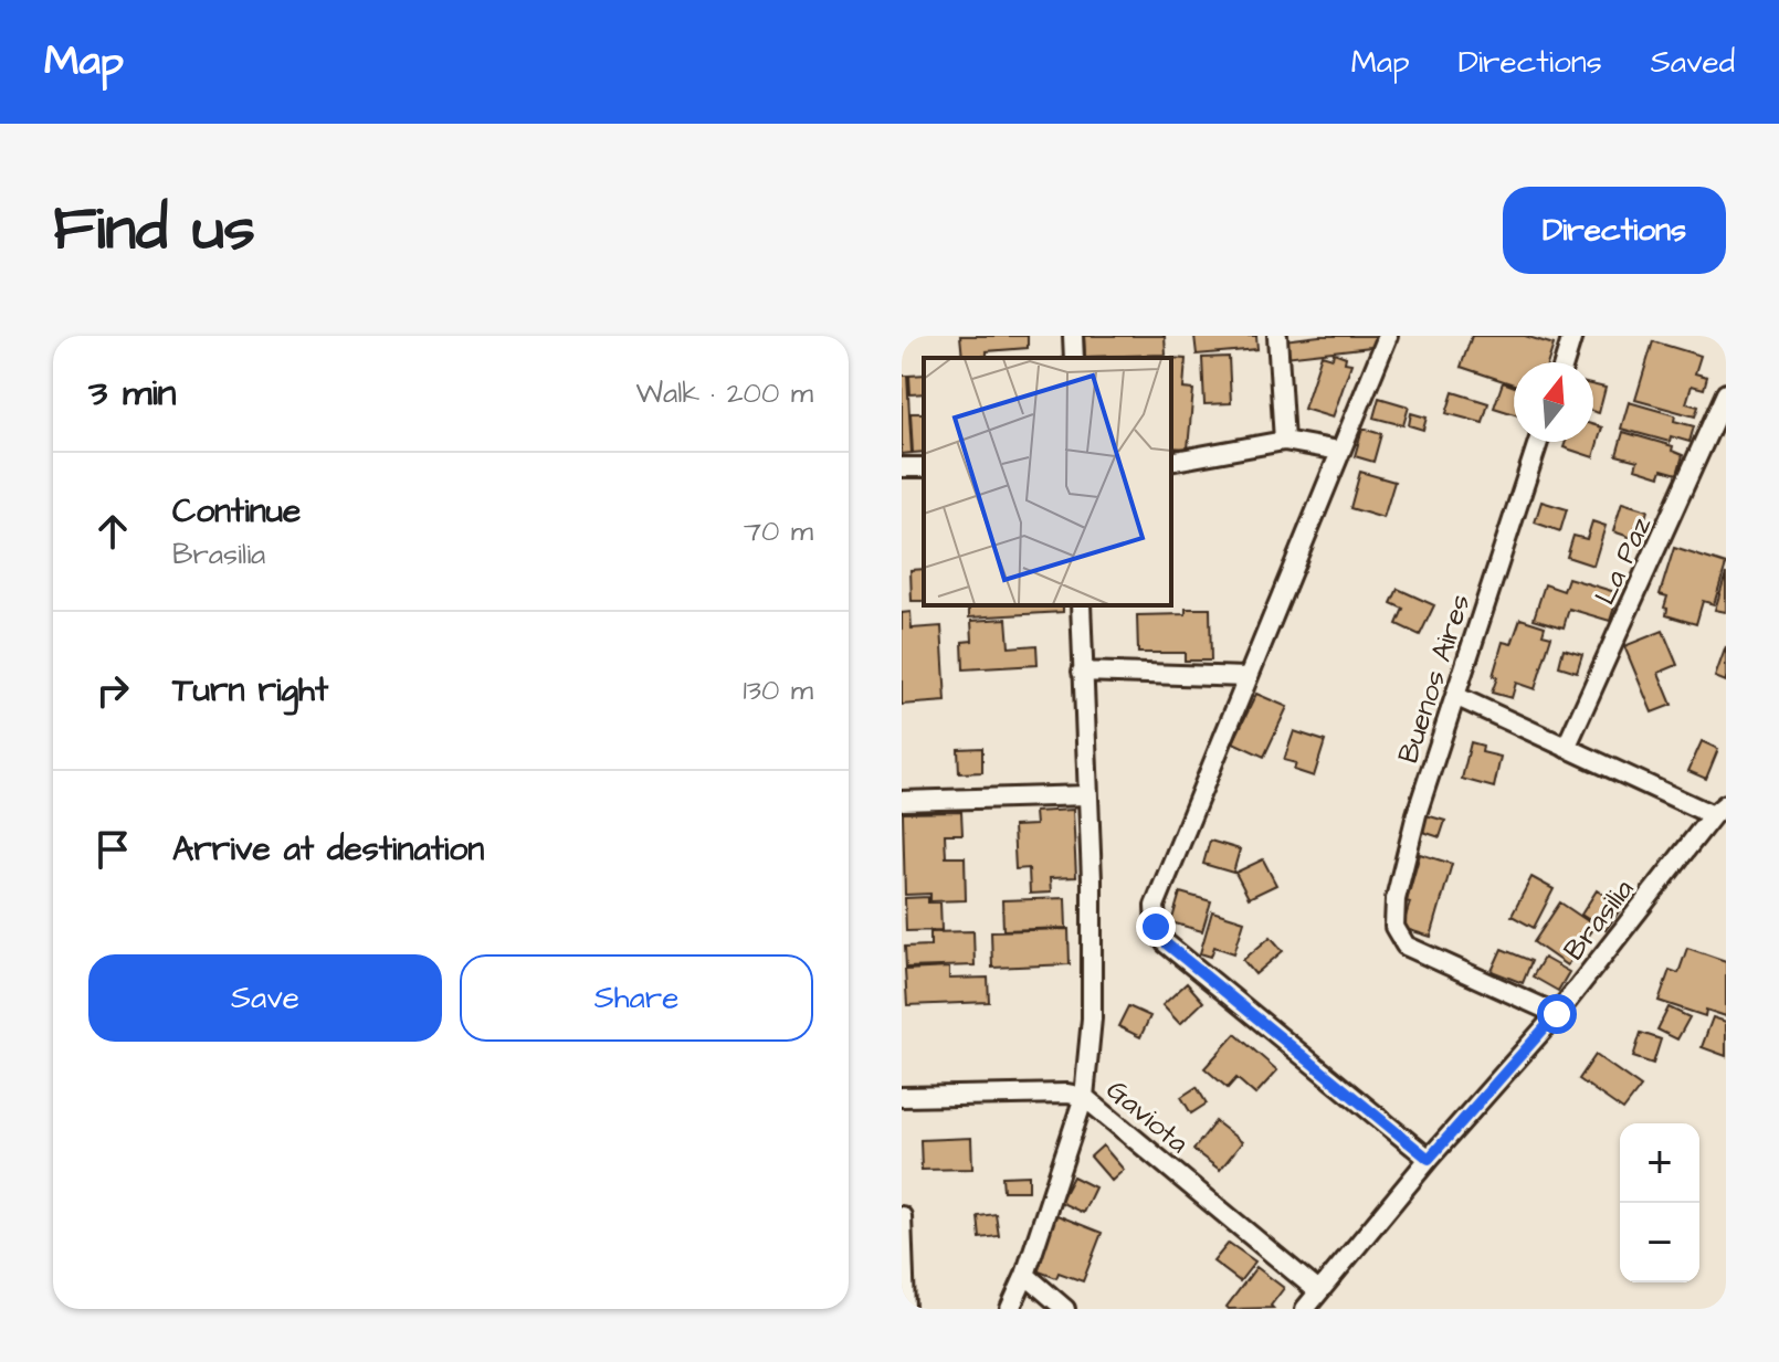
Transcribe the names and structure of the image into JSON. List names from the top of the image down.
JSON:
{
  "streets": {
    "street": [
      "La Paz",
      "Buenos Aires",
      "Brasilia",
      "Gaviota"
    ]
  },
  "crossings": [
    ["Buenos Aires", "Brasilia"],
    ["Brasilia", "Gaviota"]
  ],
  "north": "top",
  "page": {
    "header": "Map",
    "nav": ["Map", "Directions", "Saved"],
    "title": "Find us",
    "buttons": [
      "Directions",
      ["Save", "Share"]
    ],
    "heading": ["3 min", "Walk · 200 m"],
    "list": [
      ["Continue", "Brasilia", "70 m"],
      ["Turn right", "130 m"],
      "Arrive at destination"
    ],
    "map_buttons": ["+", "−"]
  }
}
